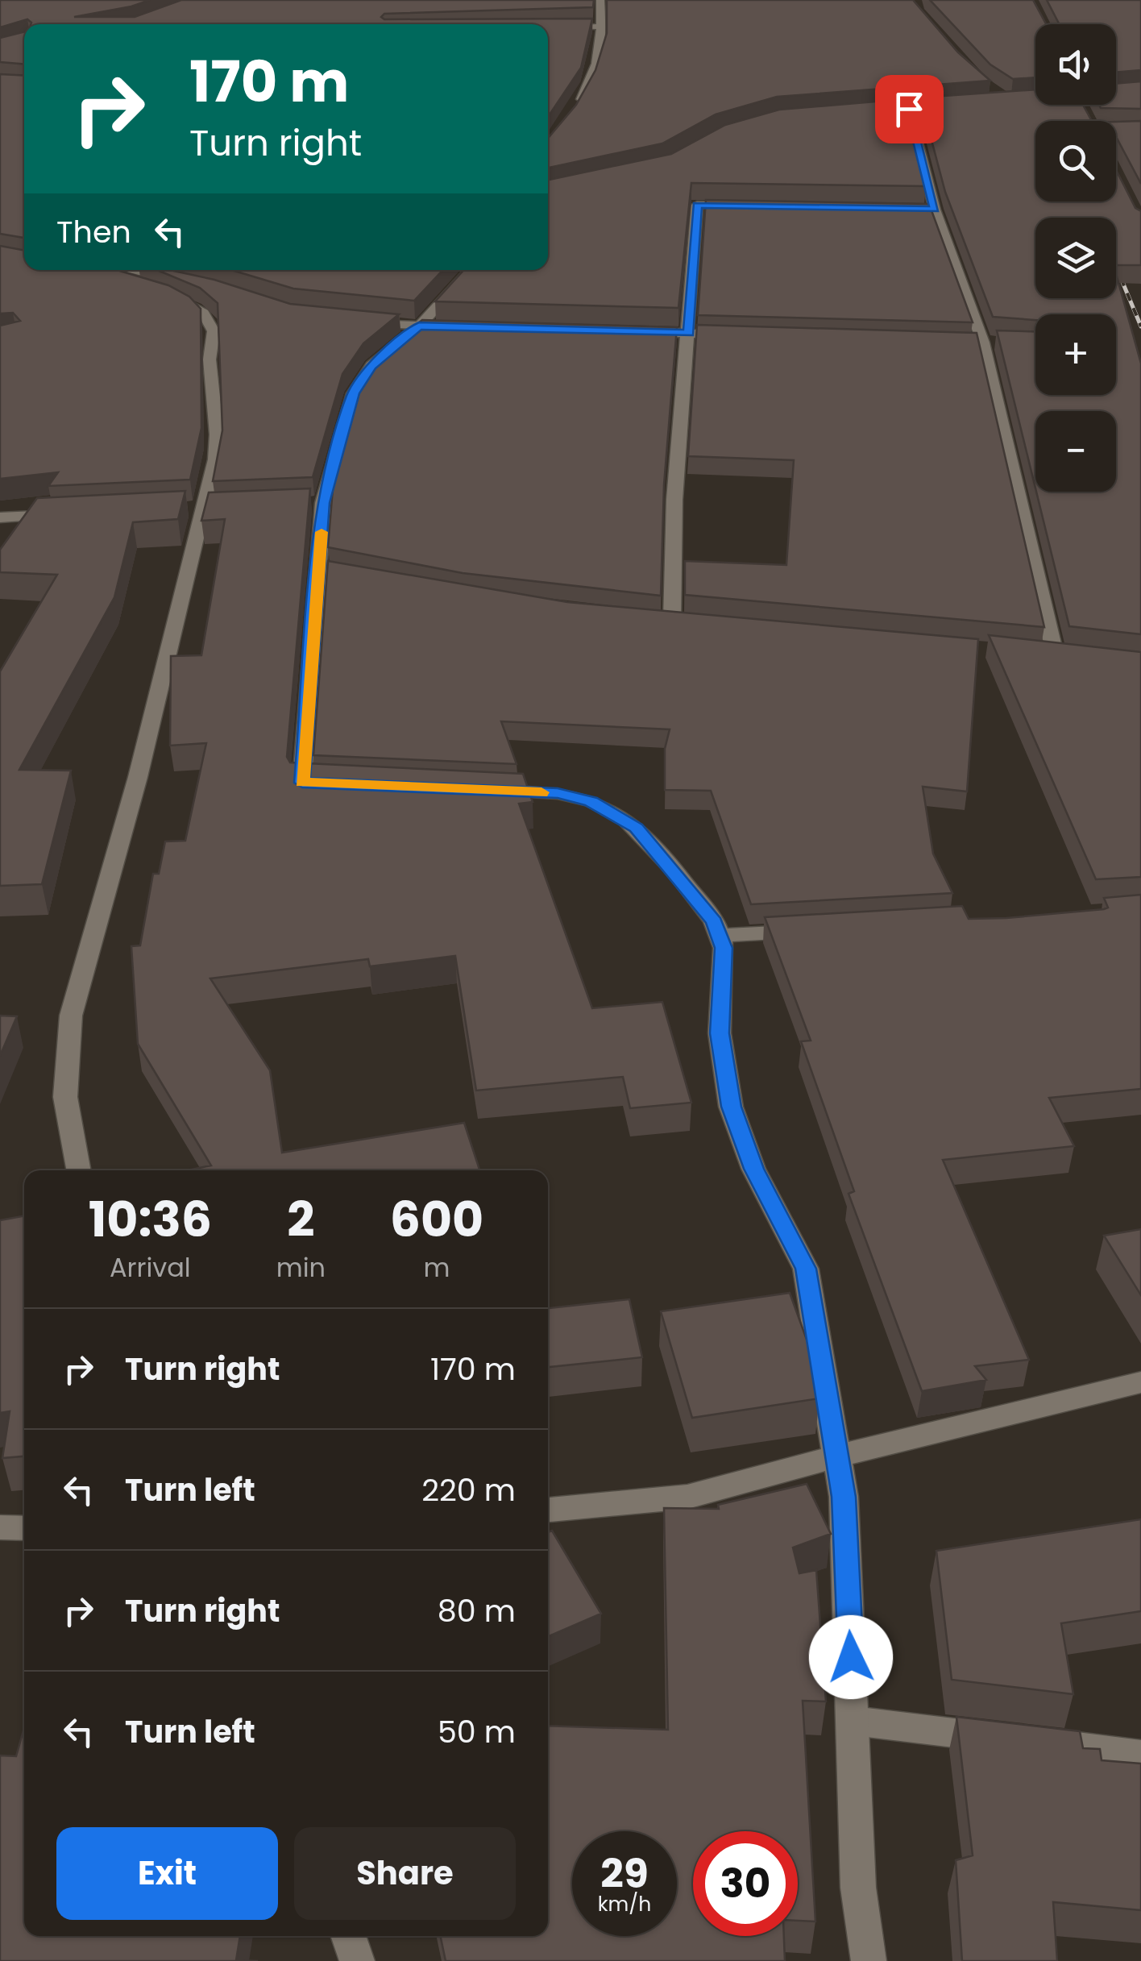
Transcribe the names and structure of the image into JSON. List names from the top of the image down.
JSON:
{
  "page": {
    "map_buttons": ["+", "−"],
    "turn": ["170 m", "Turn right"],
    "then": "Then",
    "eta": [
      "10:36",
      "Arrival",
      "2",
      "min",
      "600",
      "m"
    ],
    "list": [
      {
        "name": "Turn right",
        "value": "170 m"
      },
      {
        "name": "Turn left",
        "value": "220 m"
      },
      {
        "name": "Turn right",
        "value": "80 m"
      },
      {
        "name": "Turn left",
        "value": "50 m"
      }
    ],
    "buttons": ["Exit", "Share"],
    "speed": "29 km/h",
    "limit": "30"
  }
}
